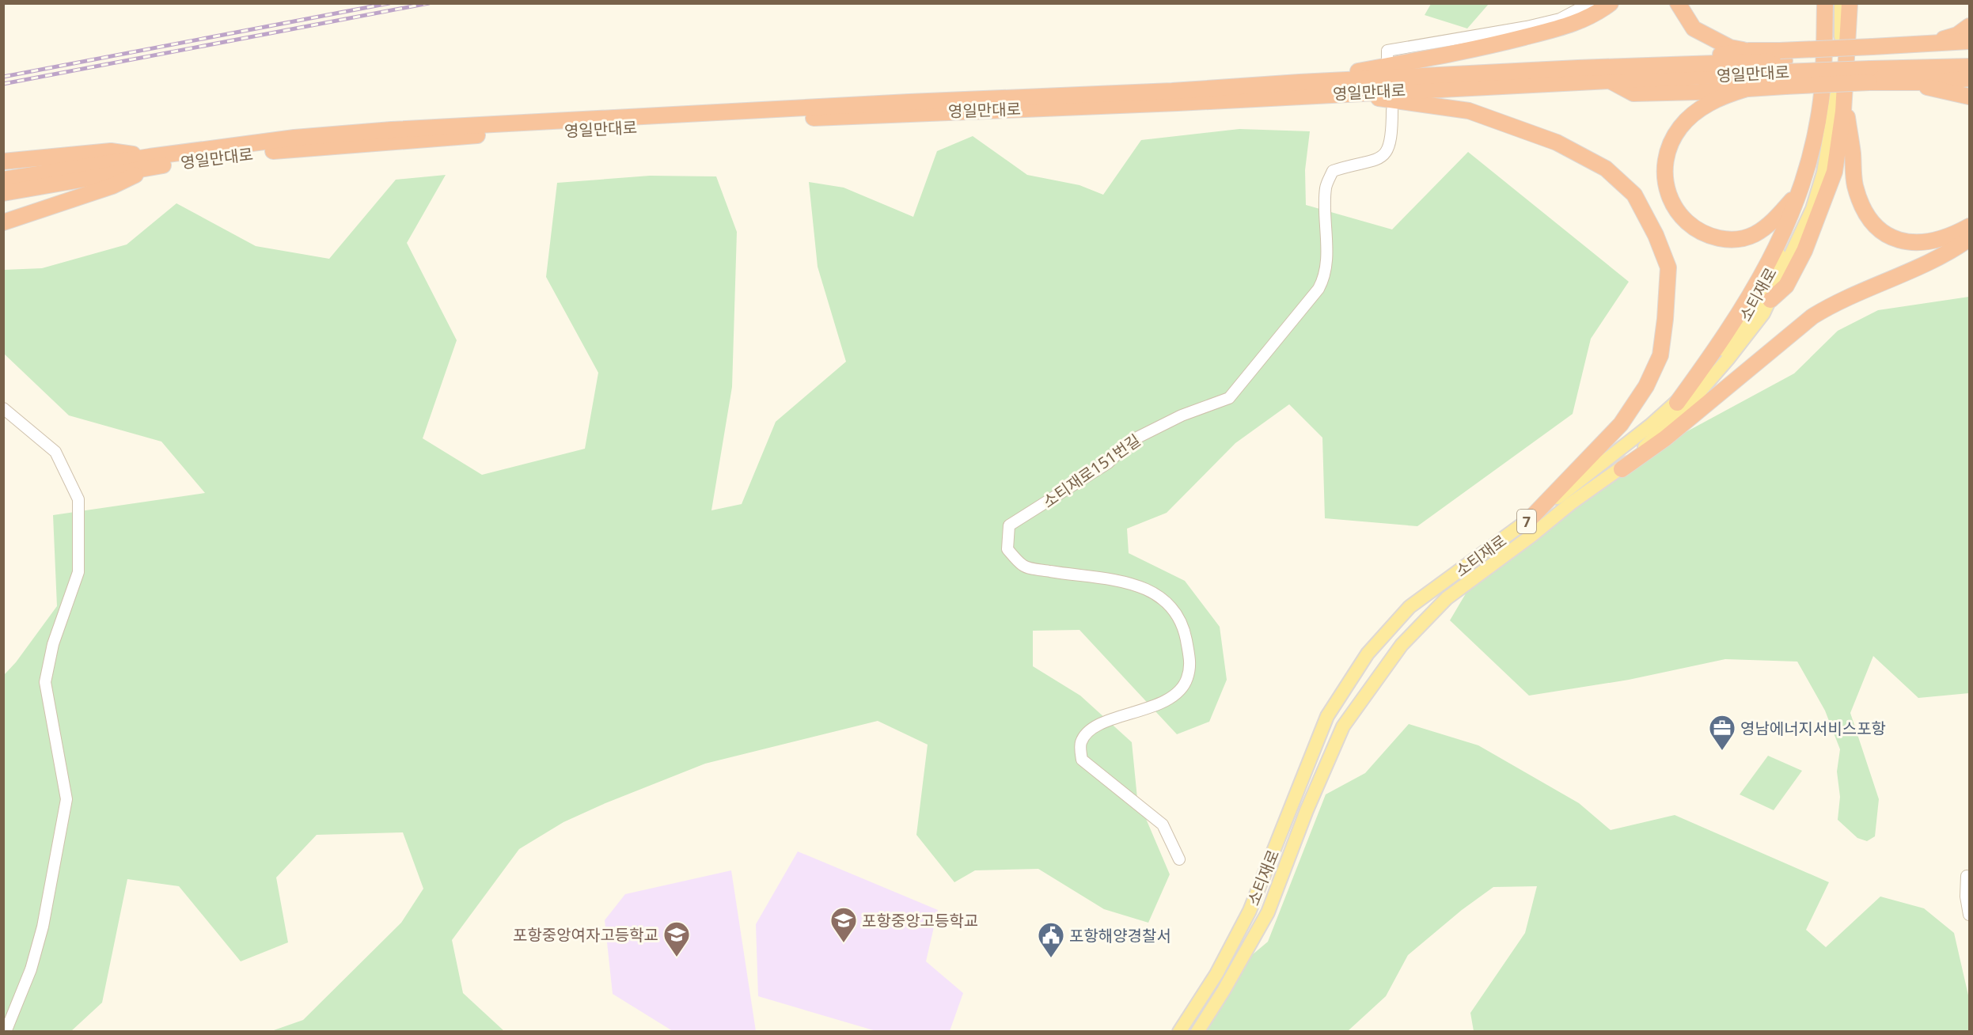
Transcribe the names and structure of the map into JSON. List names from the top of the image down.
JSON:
{
  "streets": {
    "highway": ["영일만대로"],
    "main road": ["소티재로", "7"],
    "street": ["소티재로151번길"]
  },
  "places": {
    "office": ["영남에너지서비스포항"],
    "school or university": ["포항중앙고등학교", "포항중앙여자고등학교"],
    "public building": ["포항해양경찰서"]
  }
}
